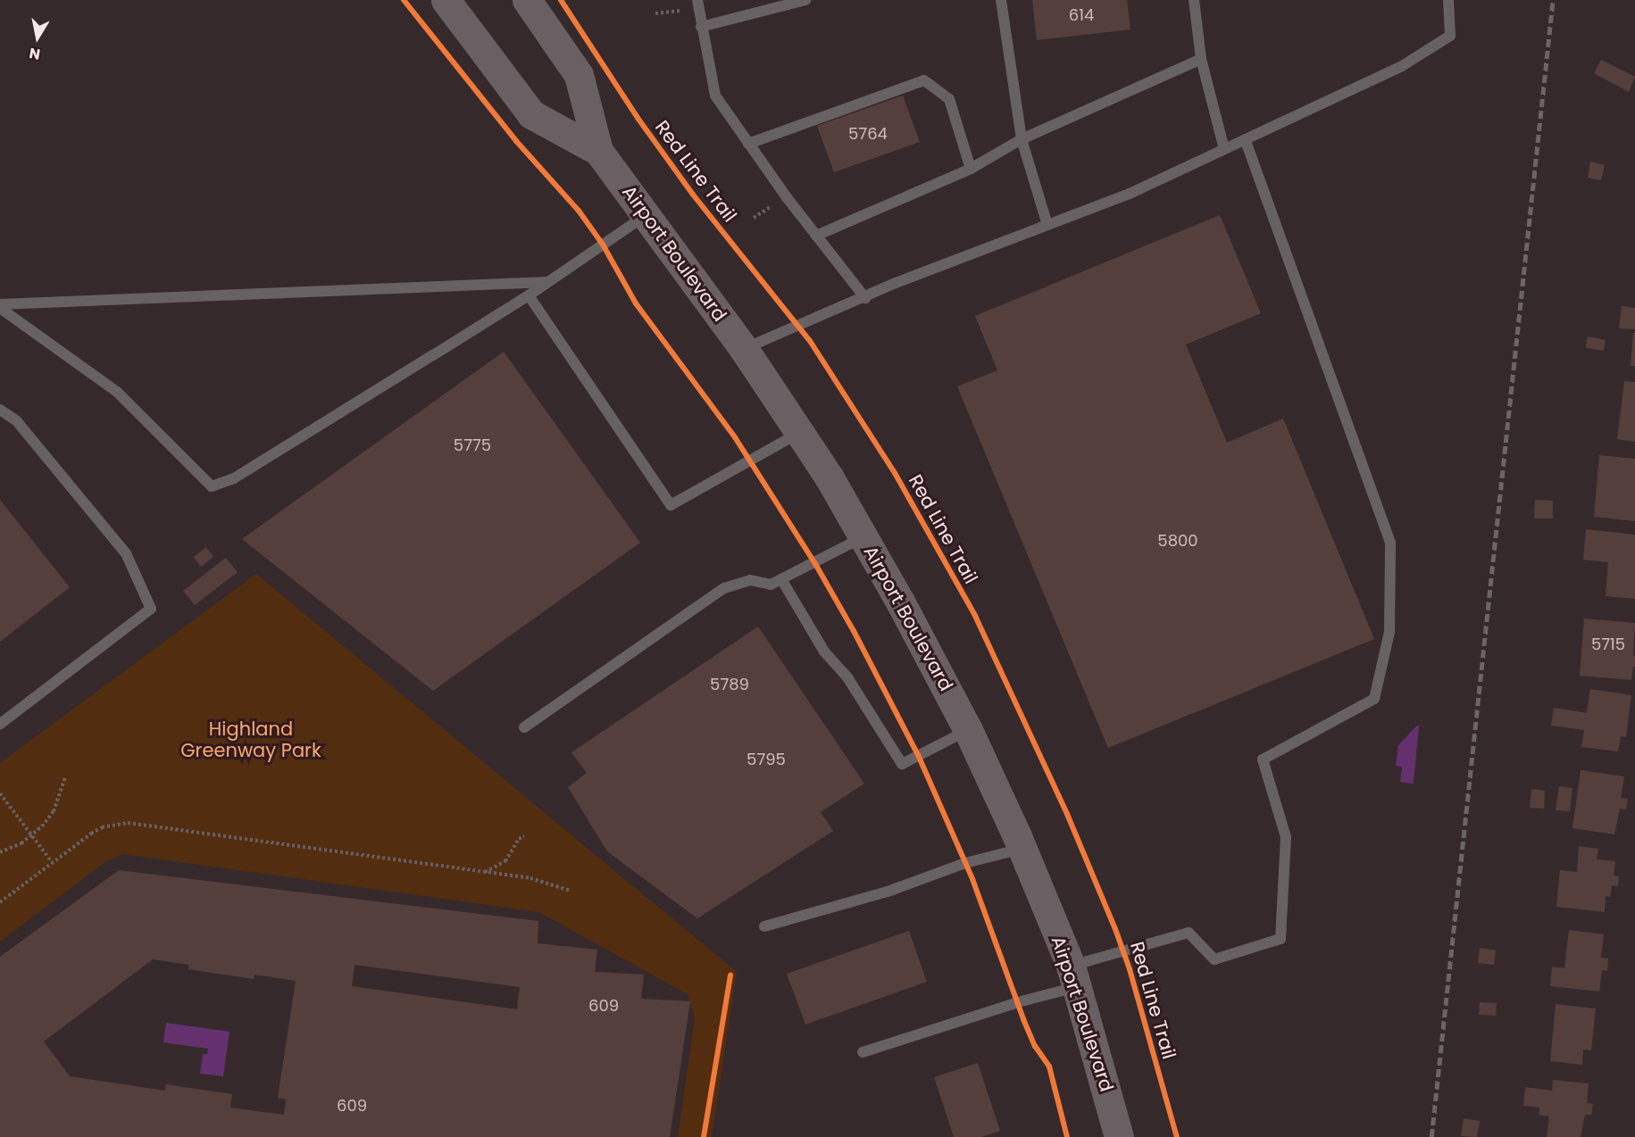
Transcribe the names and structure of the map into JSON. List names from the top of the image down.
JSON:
{
  "streets": {
    "main road": ["Airport Boulevard"],
    "cycle path": ["Red Line Trail"]
  },
  "parks": ["Highland Greenway Park"],
  "house_numbers": [
    "614",
    "5764",
    "5775",
    "5800",
    "5715",
    "5789",
    "5795",
    "609",
    "609"
  ],
  "north": "bottom"
}
